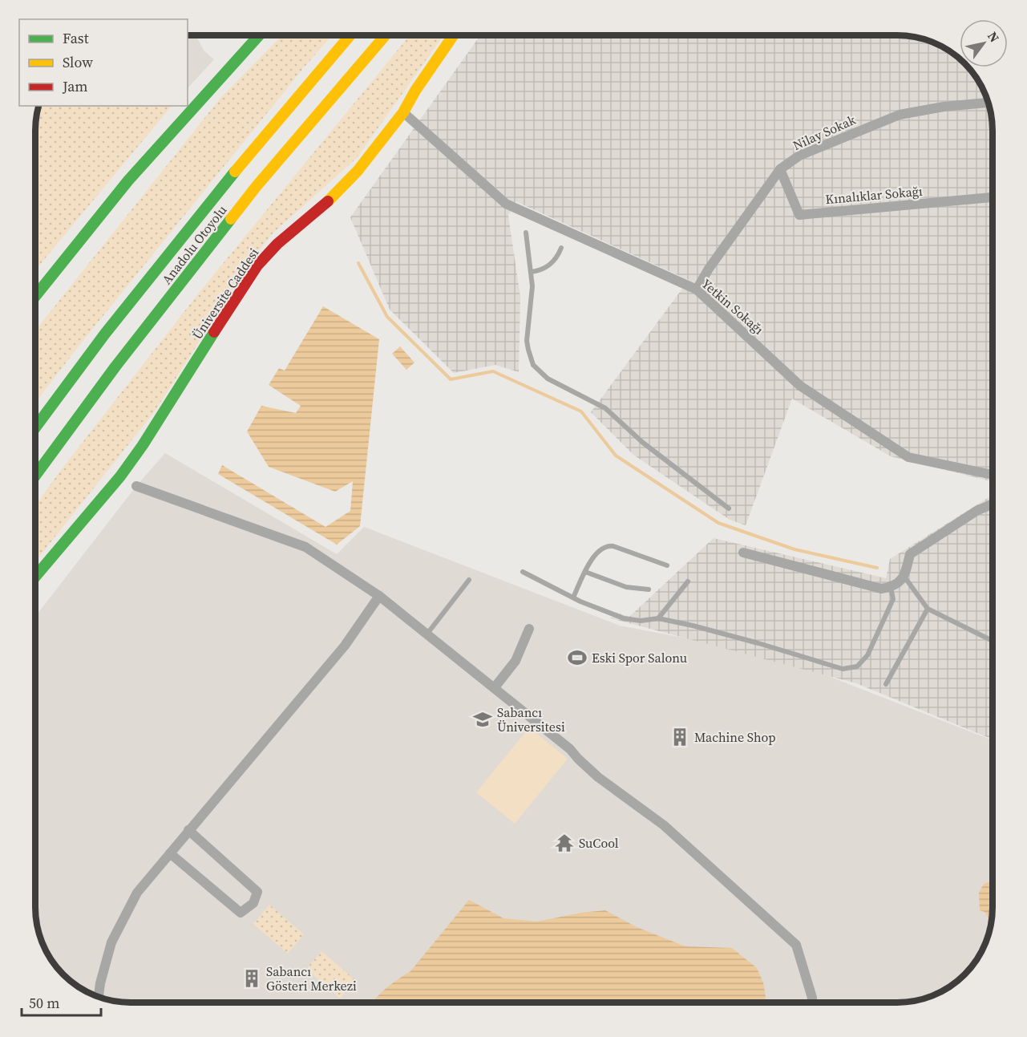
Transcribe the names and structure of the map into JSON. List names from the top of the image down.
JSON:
{
  "streets": {
    "main road": ["Anadolu Otoyolu", "Üniversite Caddesi"],
    "street": ["Nilay Sokak", "Kınalıklar Sokağı", "Yetkin Sokağı"]
  },
  "crossings": [
    ["Nilay Sokak", "Kınalıklar Sokağı"],
    ["Nilay Sokak", "Yetkin Sokağı"],
    ["Üniversite Caddesi", "Yetkin Sokağı"]
  ],
  "places": {
    "sports": ["Eski Spor Salonu"],
    "school or university": ["Sabancı Üniversitesi"],
    "building": ["Machine Shop", "Sabancı Gösteri Merkezi"],
    "temple": ["SuCool"]
  },
  "legend": ["Fast", "Slow", "Jam"],
  "scale_bar": "50 m",
  "north": "top right"
}
